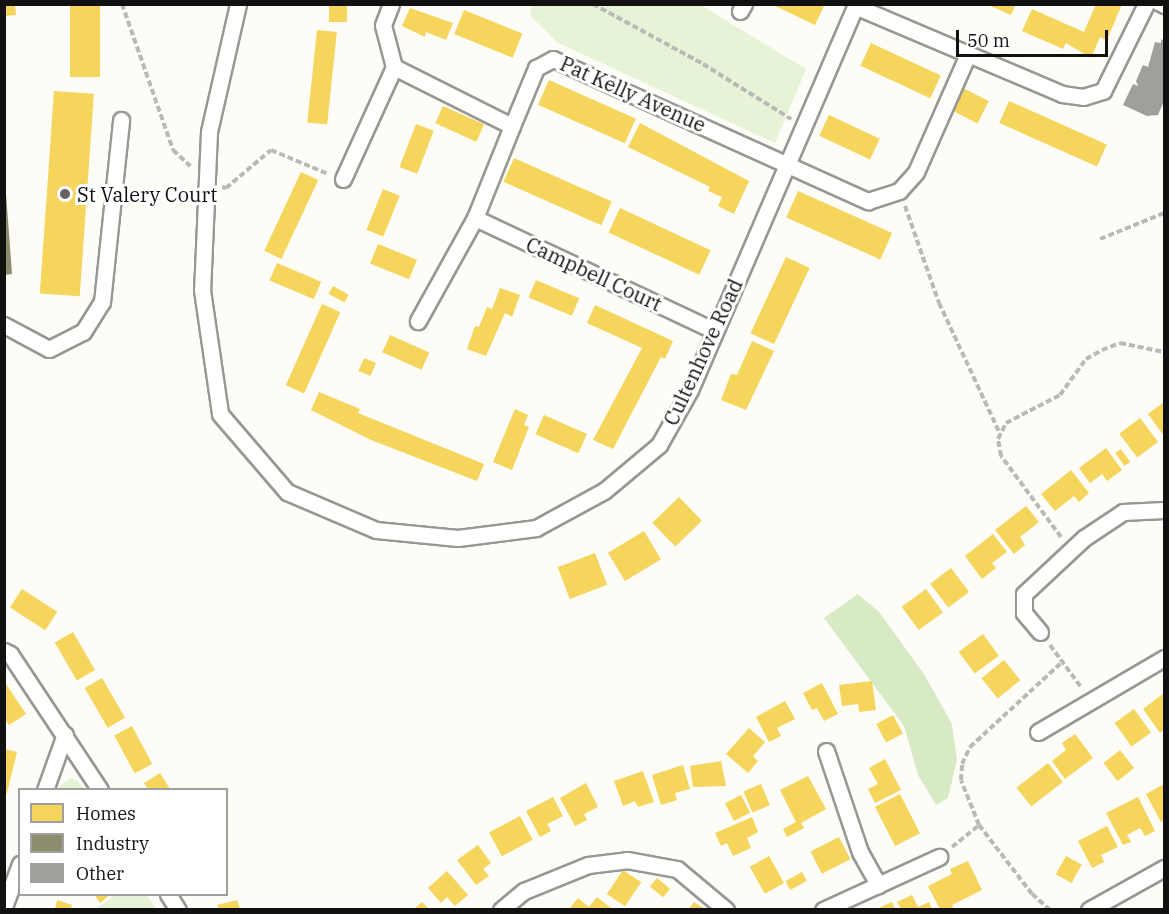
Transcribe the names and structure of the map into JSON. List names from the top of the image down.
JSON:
{
  "streets": {
    "street": ["Pat Kelly Avenue", "Campbell Court", "Cultenhove Road"]
  },
  "crossings": [
    ["Pat Kelly Avenue", "Cultenhove Road"],
    ["Campbell Court", "Cultenhove Road"]
  ],
  "places": ["St Valery Court"],
  "legend": ["Homes", "Industry", "Other"],
  "scale_bar": "50 m"
}
